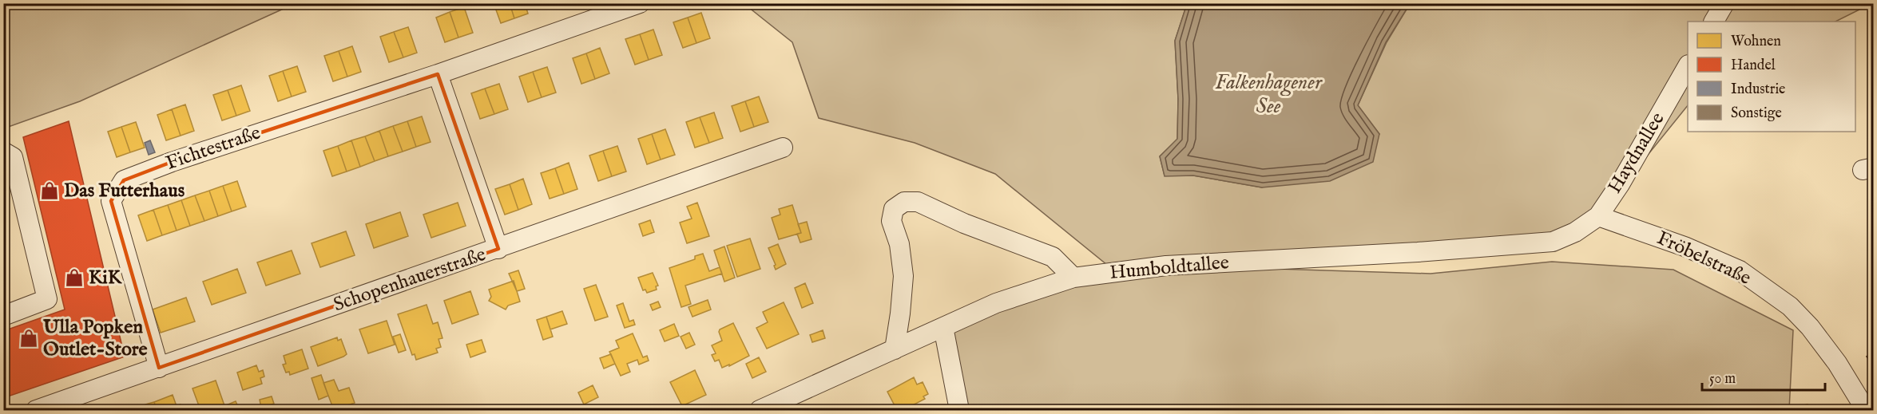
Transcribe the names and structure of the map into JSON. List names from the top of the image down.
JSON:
{
  "streets": {
    "street": [
      "Fichtestraße",
      "Haydnallee",
      "Fröbelstraße",
      "Humboldtallee",
      "Schopenhauerstraße"
    ]
  },
  "crossings": [
    ["Fichtestraße", "Schopenhauerstraße"],
    ["Haydnallee", "Fröbelstraße"],
    ["Haydnallee", "Humboldtallee"],
    ["Fröbelstraße", "Humboldtallee"]
  ],
  "water": ["Falkenhagener See"],
  "places": {
    "shop": ["Das Futterhaus", "KiK", "Ulla Popken Outlet-Store"]
  },
  "legend": [
    "Wohnen",
    "Handel",
    "Industrie",
    "Sonstige"
  ],
  "scale_bar": "50 m"
}
